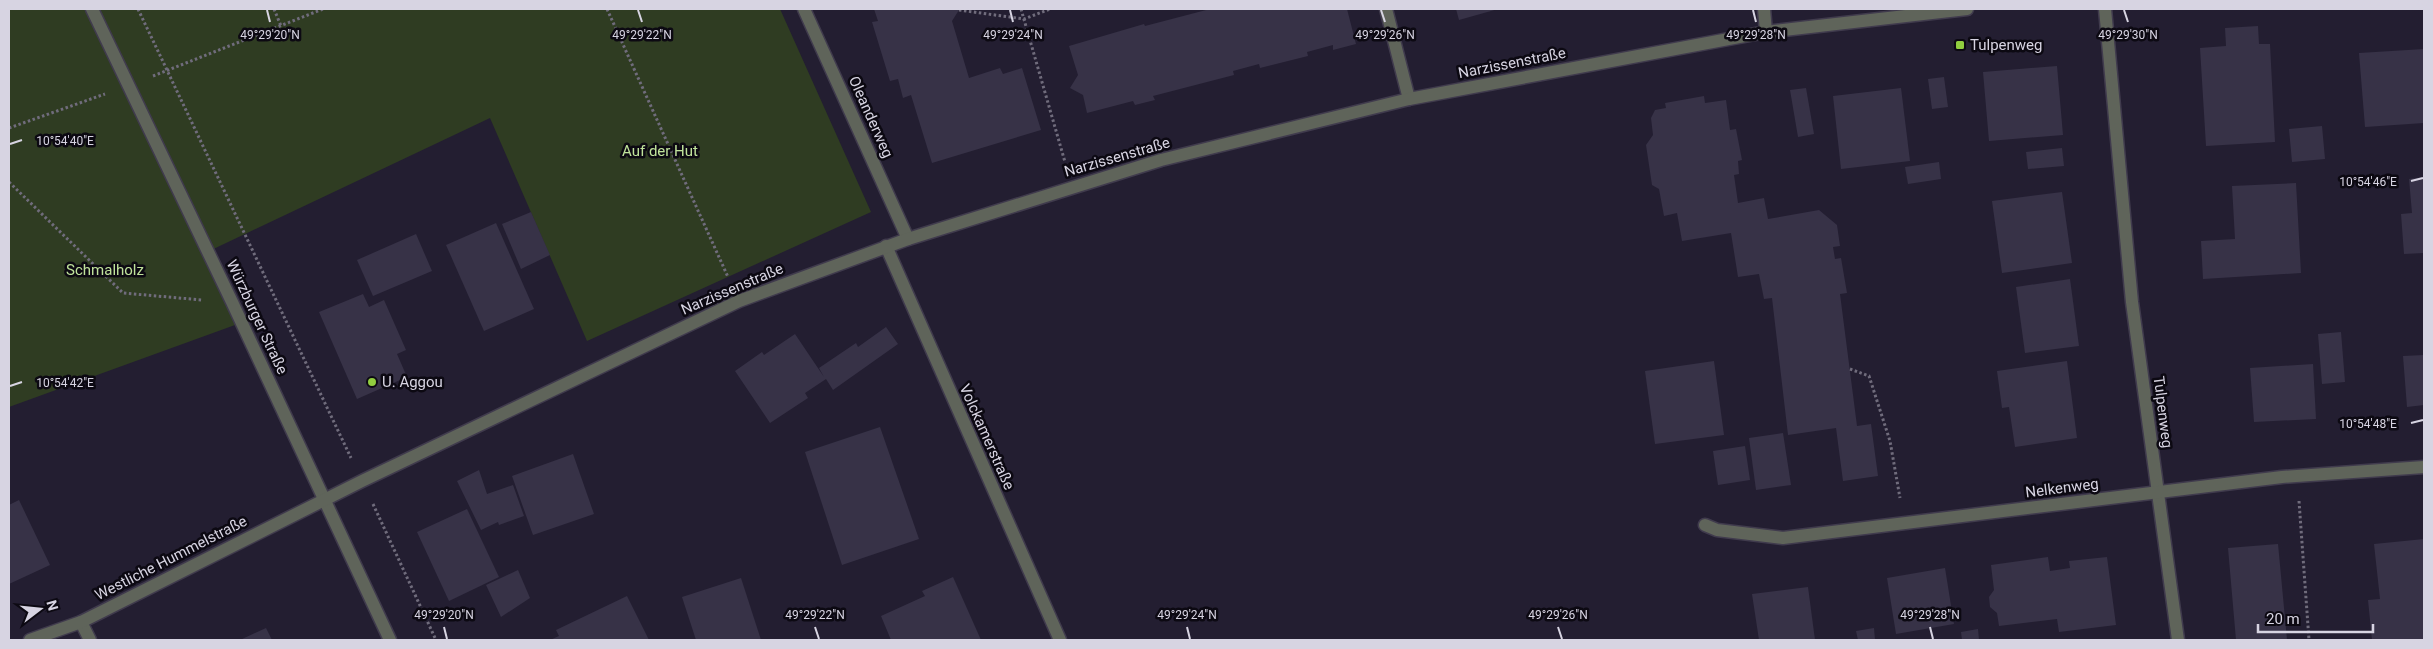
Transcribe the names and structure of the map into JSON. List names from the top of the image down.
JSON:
{
  "streets": {
    "street": [
      "Narzissenstraße",
      "Oleanderweg",
      "Würzburger Straße",
      "Tulpenweg",
      "Volckamerstraße",
      "Nelkenweg",
      "Westliche Hummelstraße"
    ]
  },
  "crossings": [
    ["Narzissenstraße", "Oleanderweg"],
    ["Narzissenstraße", "Würzburger Straße"],
    ["Narzissenstraße", "Volckamerstraße"],
    ["Narzissenstraße", "Westliche Hummelstraße"],
    ["Würzburger Straße", "Westliche Hummelstraße"],
    ["Tulpenweg", "Nelkenweg"]
  ],
  "parks": ["Auf der Hut", "Schmalholz"],
  "places": {
    "transit": ["Tulpenweg"],
    "other": ["U. Aggou"]
  },
  "scale_bar": "20 m",
  "north": "right",
  "coordinates": [
    "49°29'20\"N",
    "49°29'22\"N",
    "49°29'24\"N",
    "49°29'26\"N",
    "49°29'28\"N",
    "49°29'30\"N",
    "10°54'40\"E",
    "10°54'46\"E",
    "10°54'42\"E",
    "10°54'48\"E"
  ]
}
